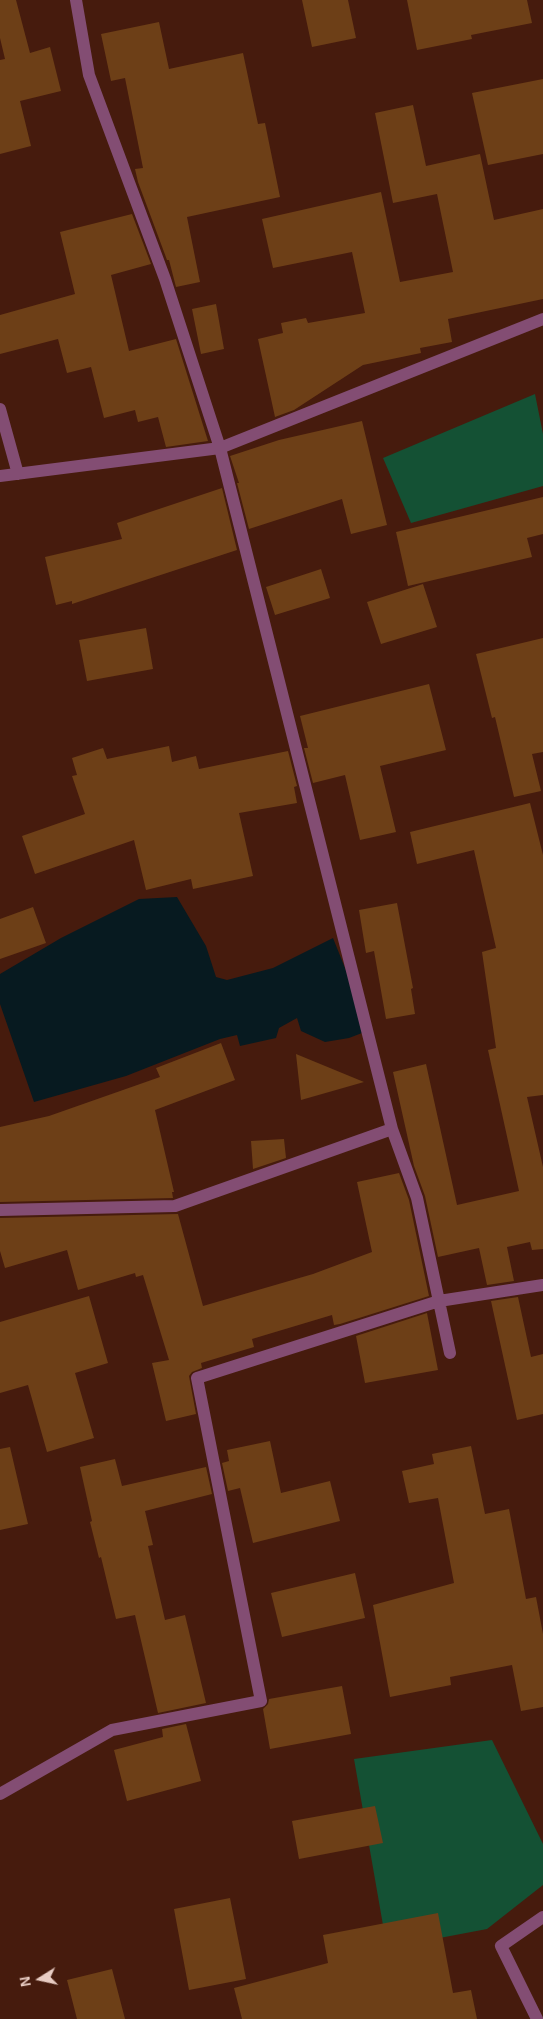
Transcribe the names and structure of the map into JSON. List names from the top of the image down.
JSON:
{
  "north": "left"
}
